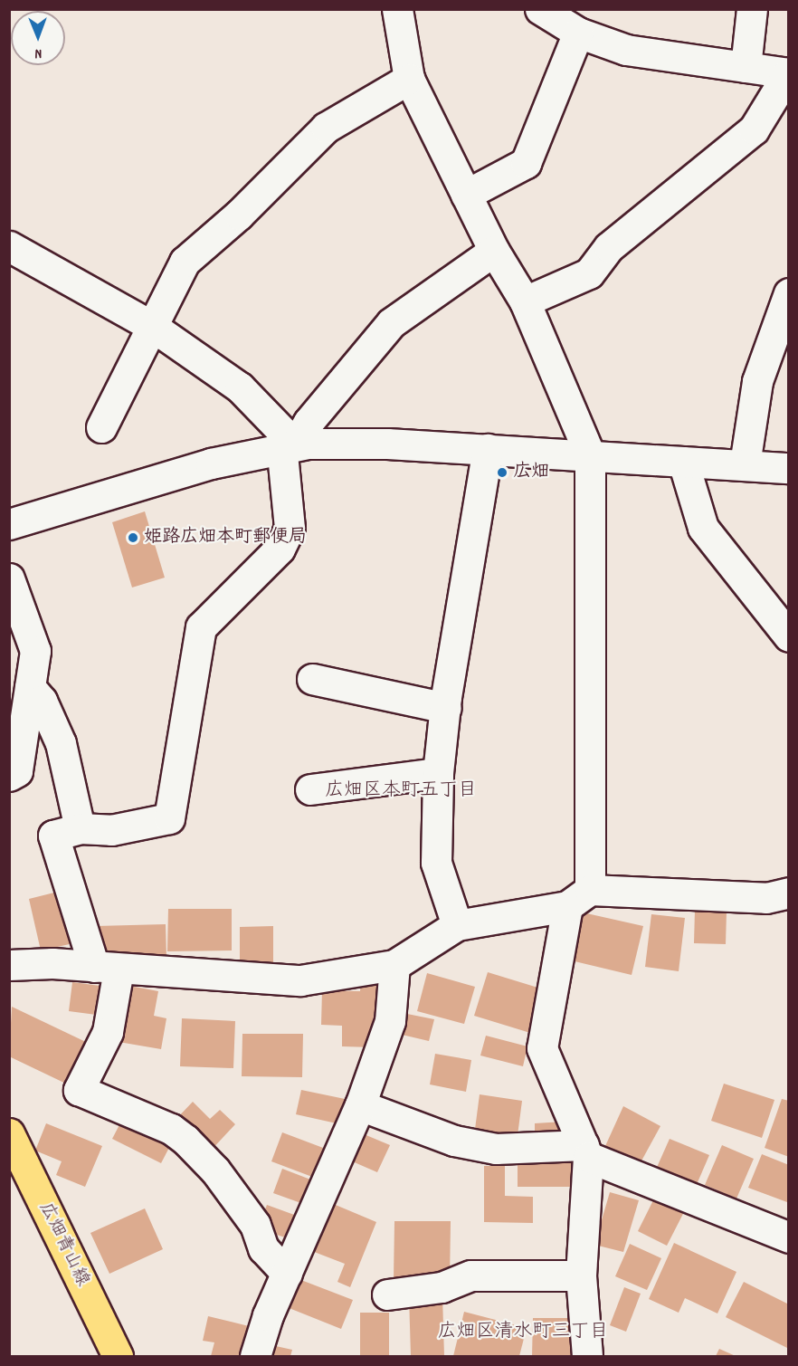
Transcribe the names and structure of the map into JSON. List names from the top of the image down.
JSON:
{
  "streets": {
    "main road": ["広畑青山線"]
  },
  "districts": ["広畑区本町五丁目", "広畑区清水町三丁目"],
  "places": ["広畑", "姫路広畑本町郵便局"],
  "north": "bottom"
}
